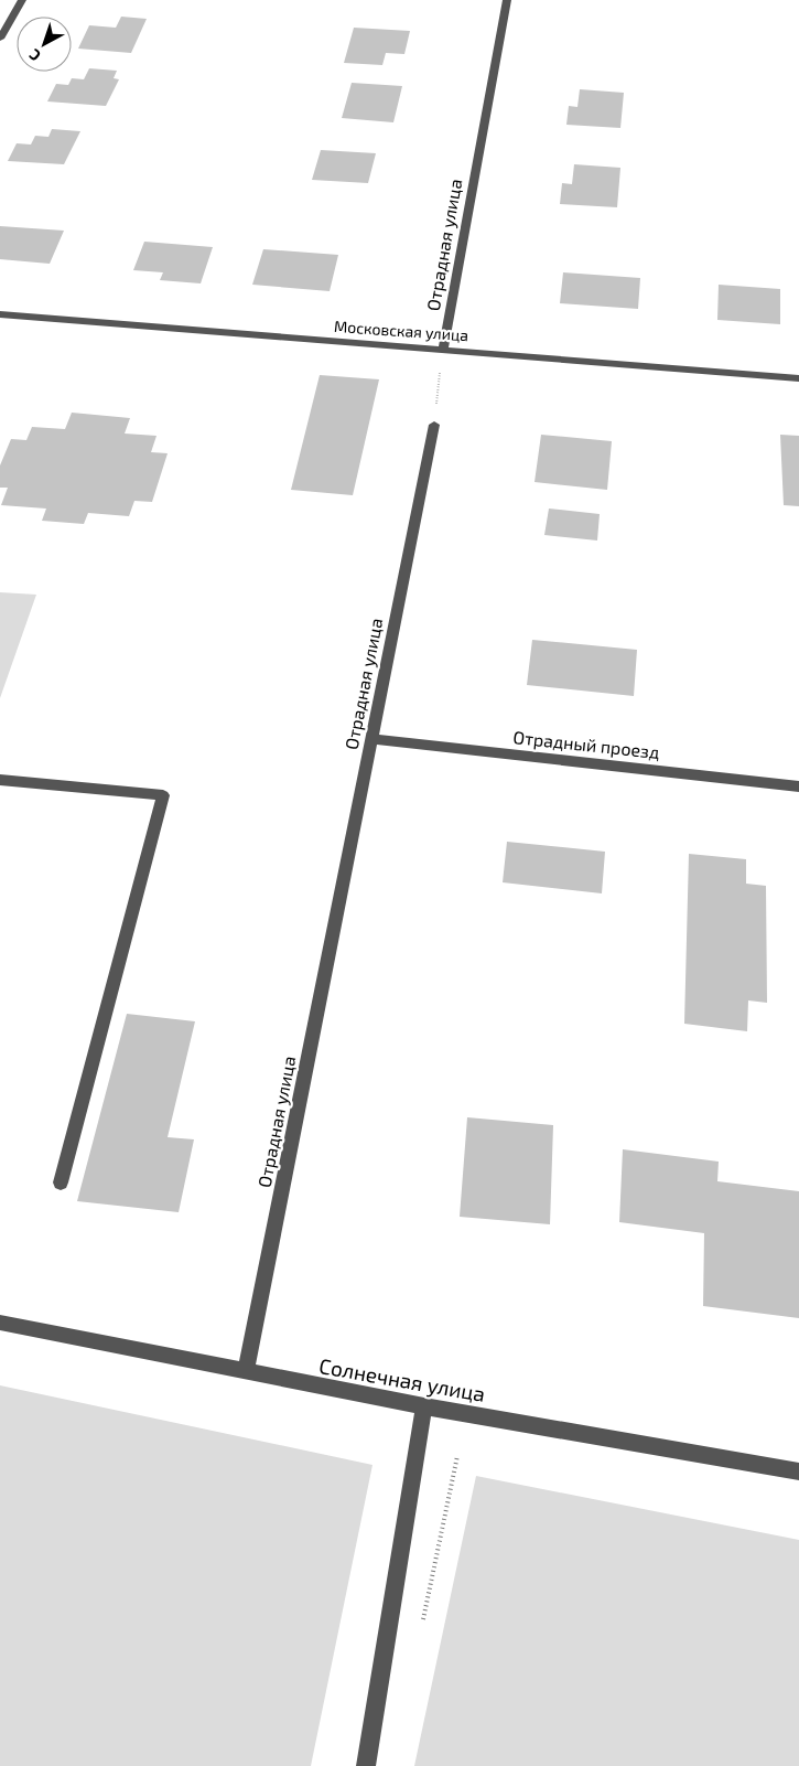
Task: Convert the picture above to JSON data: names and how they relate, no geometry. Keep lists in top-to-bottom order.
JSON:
{
  "streets": {
    "street": [
      "Отрадная улица",
      "Московская улица",
      "Отрадный проезд",
      "Солнечная улица"
    ]
  },
  "crossings": [
    ["Отрадная улица", "Московская улица"],
    ["Отрадная улица", "Отрадный проезд"],
    ["Отрадная улица", "Солнечная улица"]
  ],
  "north": "bottom left"
}
